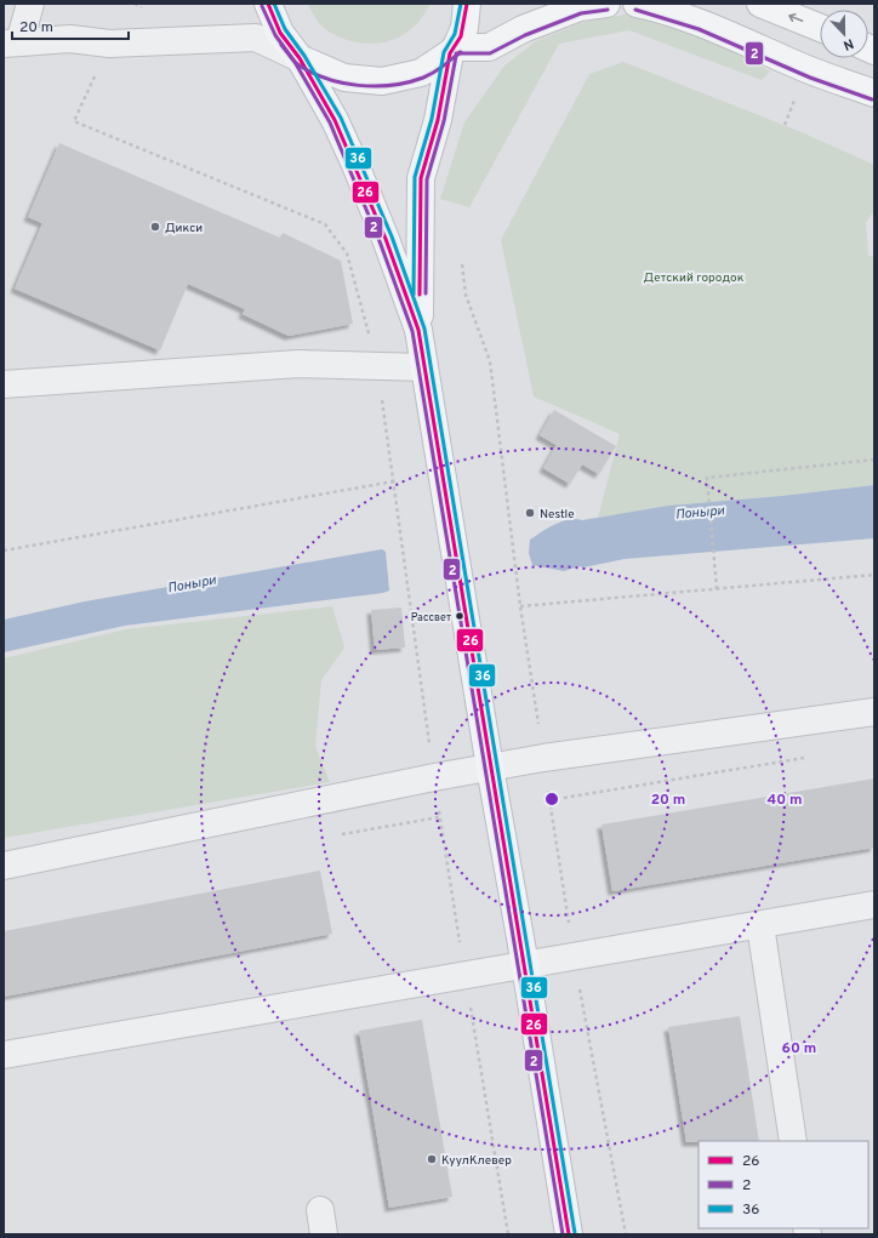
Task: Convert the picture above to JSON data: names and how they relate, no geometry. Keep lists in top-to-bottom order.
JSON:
{
  "water": ["Поныри"],
  "parks": ["Детский городок"],
  "places": [
    "Дикси",
    "Nestle",
    "Рассвет",
    "КуулКлевер"
  ],
  "lines": ["transit line 26", "transit line 36", "transit line 2"],
  "legend": ["26", "2", "36"],
  "scale_bar": "20 m",
  "north": "bottom",
  "rings": ["20 m", "40 m", "60 m"]
}
